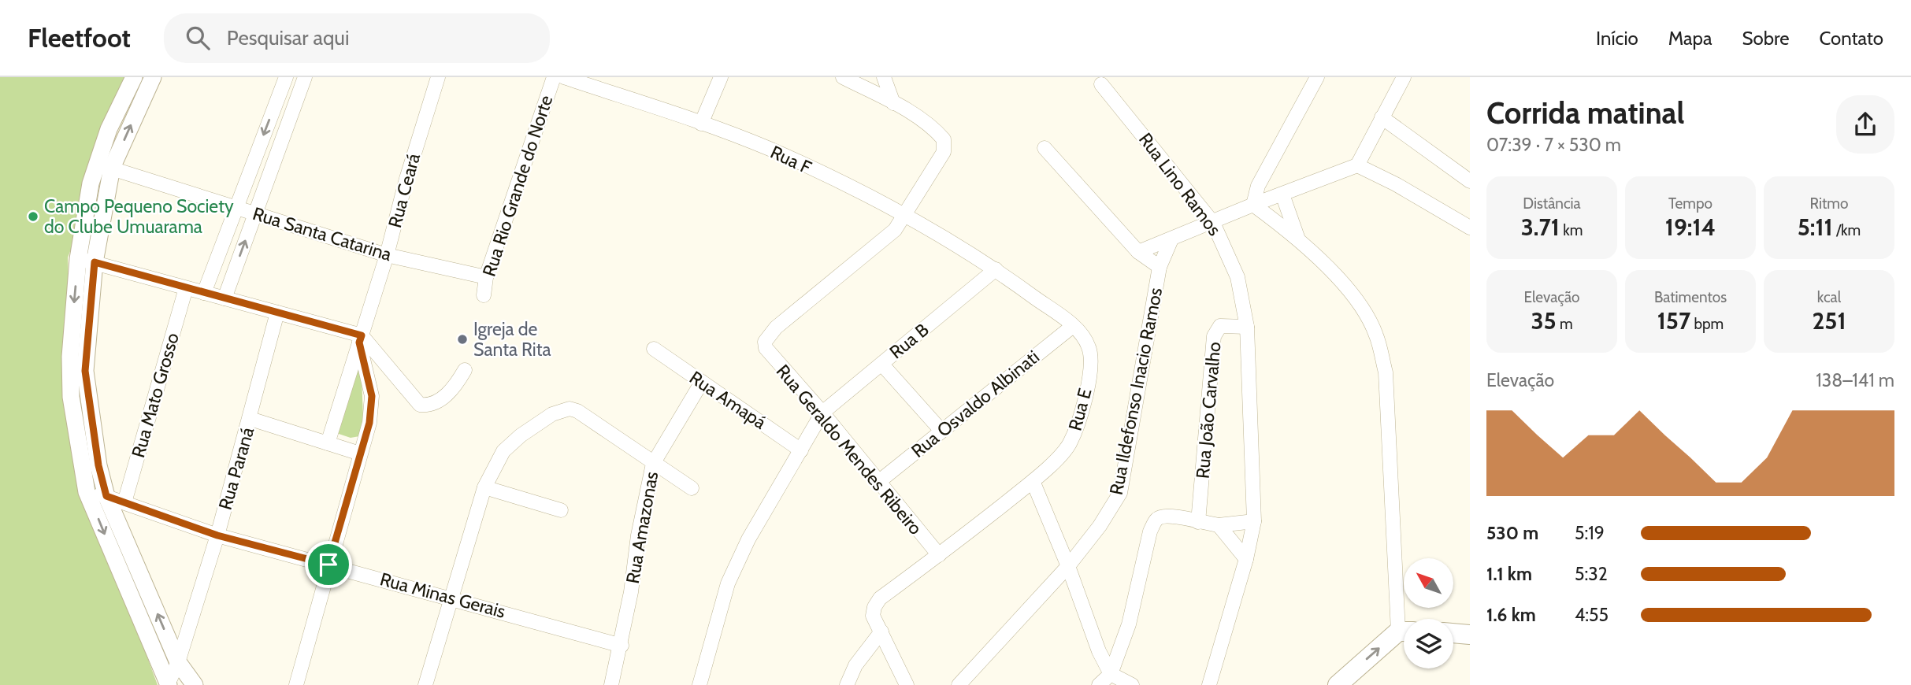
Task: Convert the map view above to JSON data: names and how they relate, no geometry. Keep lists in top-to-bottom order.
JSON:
{
  "streets": {
    "street": [
      "Rua F",
      "Rua Lino Ramos",
      "Rua Rio Grande do Norte",
      "Rua Ceará",
      "Rua Santa Catarina",
      "Rua B",
      "Rua Ildefonso Inacio Ramos",
      "Rua Mato Grosso",
      "Rua Amapá",
      "Rua Osvaldo Albinati",
      "Rua E",
      "Rua João Carvalho",
      "Rua Geraldo Mendes Ribeiro",
      "Rua Paraná",
      "Rua Amazonas",
      "Rua Minas Gerais"
    ]
  },
  "crossings": [
    ["Rua F", "Rua E"],
    ["Rua F", "Rua Geraldo Mendes Ribeiro"],
    ["Rua Lino Ramos", "Rua João Carvalho"],
    ["Rua Rio Grande do Norte", "Rua Santa Catarina"],
    ["Rua Ceará", "Rua Santa Catarina"],
    ["Rua B", "Rua E"],
    ["Rua B", "Rua Geraldo Mendes Ribeiro"],
    ["Rua Mato Grosso", "Rua Minas Gerais"],
    ["Rua Amapá", "Rua Amazonas"],
    ["Rua Osvaldo Albinati", "Rua E"],
    ["Rua Osvaldo Albinati", "Rua Geraldo Mendes Ribeiro"],
    ["Rua E", "Rua Geraldo Mendes Ribeiro"],
    ["Rua Paraná", "Rua Minas Gerais"],
    ["Rua Amazonas", "Rua Minas Gerais"]
  ],
  "places": ["Campo Pequeno Society do Clube Umuarama", "Igreja de Santa Rita"],
  "north": "top left",
  "page": {
    "header": "Fleetfoot",
    "search": "Pesquisar aqui",
    "nav": [
      "Início",
      "Mapa",
      "Sobre",
      "Contato"
    ],
    "heading": ["Corrida matinal", "07:39 · 7 × 530 m"],
    "stats": [
      ["Distância", "3.71 km"],
      ["Tempo", "19:14"],
      ["Ritmo", "5:11 /km"],
      ["Elevação", "35 m"],
      ["Batimentos", "157 bpm"],
      ["kcal", "251"]
    ],
    "chart": ["Elevação", "138–141 m"],
    "list": [
      {
        "name": "530 m",
        "note": "5:19"
      },
      {
        "name": "1.1 km",
        "note": "5:32"
      },
      {
        "name": "1.6 km",
        "note": "4:55"
      }
    ]
  }
}
